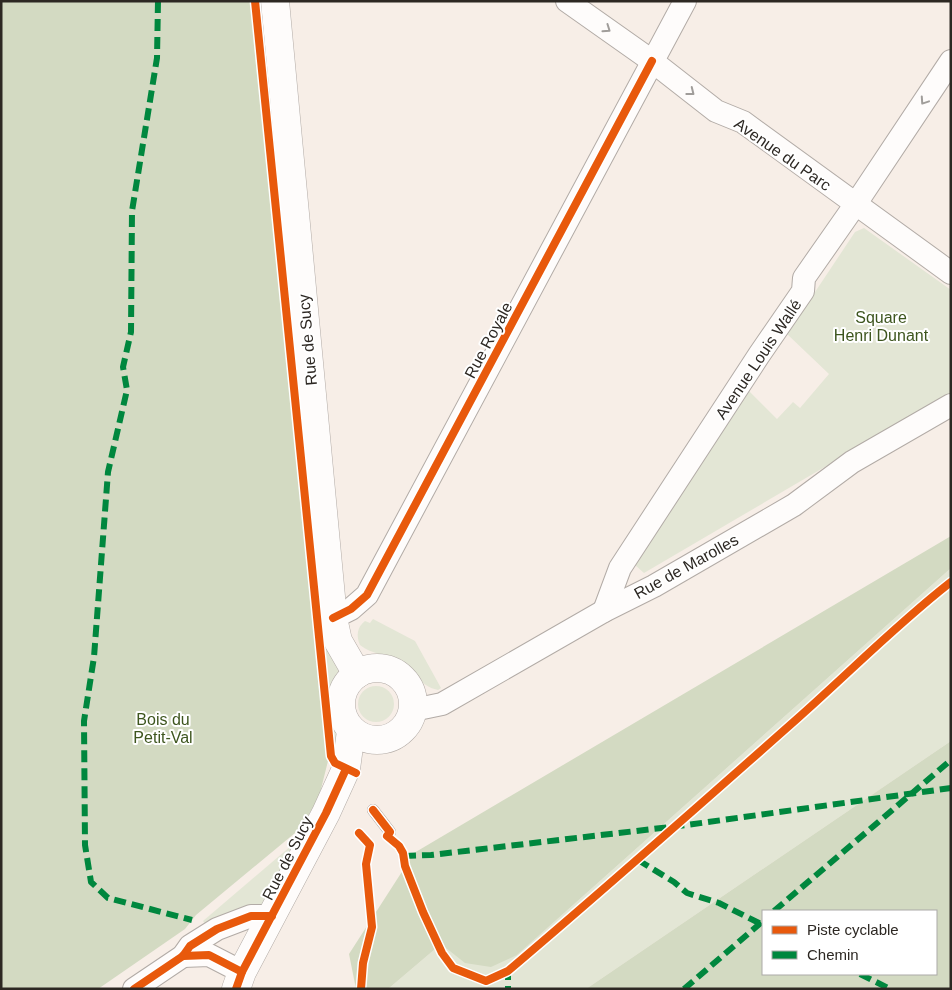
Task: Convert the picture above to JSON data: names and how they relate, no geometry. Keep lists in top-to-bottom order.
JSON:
{
  "streets": {
    "main road": ["Rue de Sucy"],
    "street": [
      "Avenue du Parc",
      "Rue Royale",
      "Avenue Louis Wallé",
      "Rue de Marolles"
    ]
  },
  "crossings": [
    ["Avenue du Parc", "Rue Royale"],
    ["Avenue du Parc", "Avenue Louis Wallé"],
    ["Rue de Sucy", "Rue Royale"],
    ["Rue de Sucy", "Rue de Marolles"],
    ["Avenue Louis Wallé", "Rue de Marolles"]
  ],
  "one_way": ["Avenue du Parc"],
  "parks": ["Square Henri Dunant", "Bois du Petit-Val"],
  "legend": ["Piste cyclable", "Chemin"]
}
